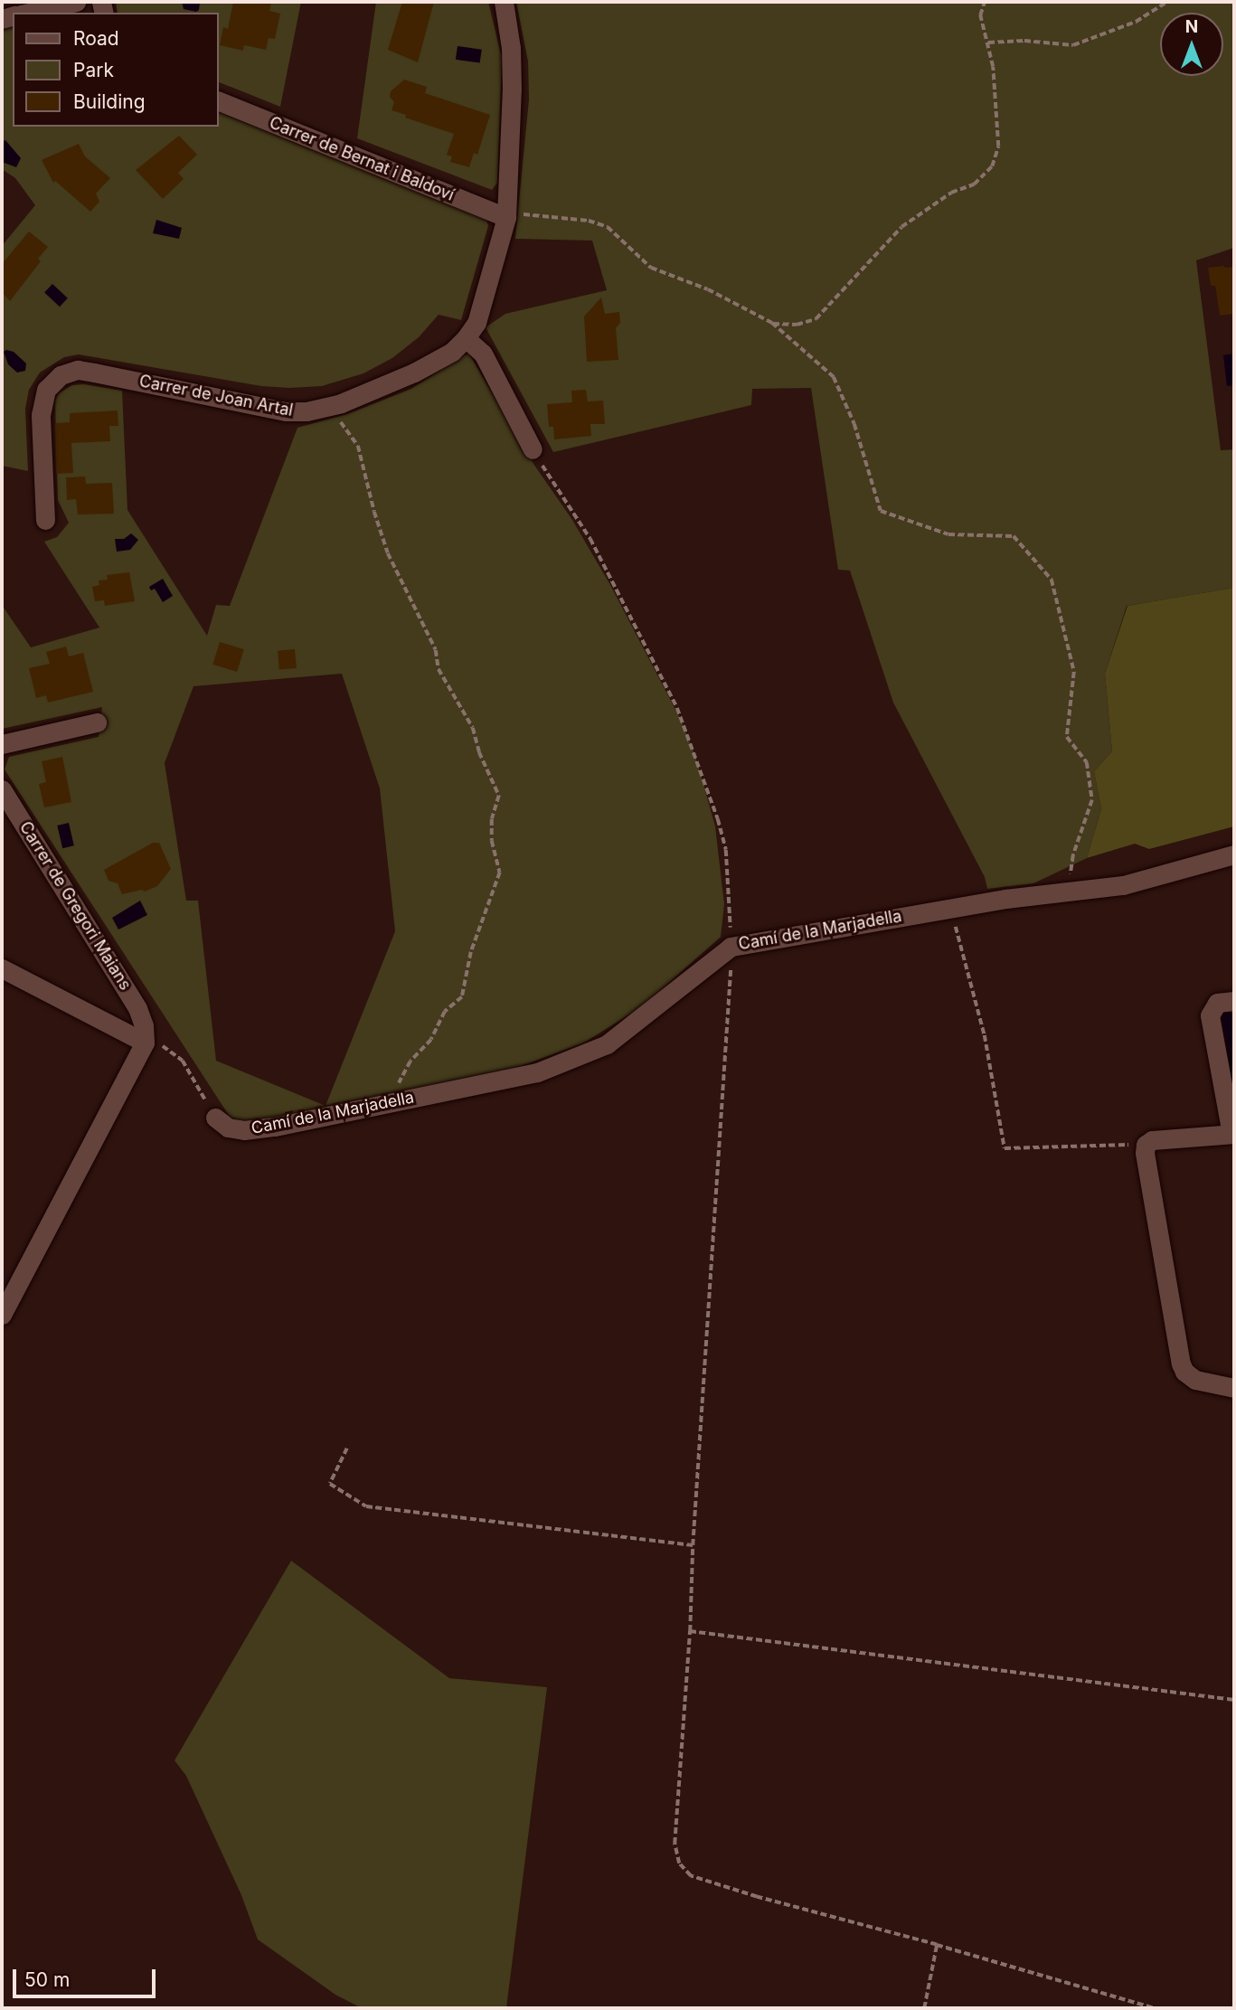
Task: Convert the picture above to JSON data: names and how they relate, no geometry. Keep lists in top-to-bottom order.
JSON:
{
  "streets": {
    "street": [
      "Carrer de Bernat i Baldoví",
      "Carrer de Joan Artal",
      "Carrer de Gregori Maians",
      "Camí de la Marjadella"
    ]
  },
  "crossings": [
    ["Carrer de Bernat i Baldoví", "Carrer de Joan Artal"]
  ],
  "legend": ["Road", "Park", "Building"],
  "scale_bar": "50 m",
  "north": "top"
}
